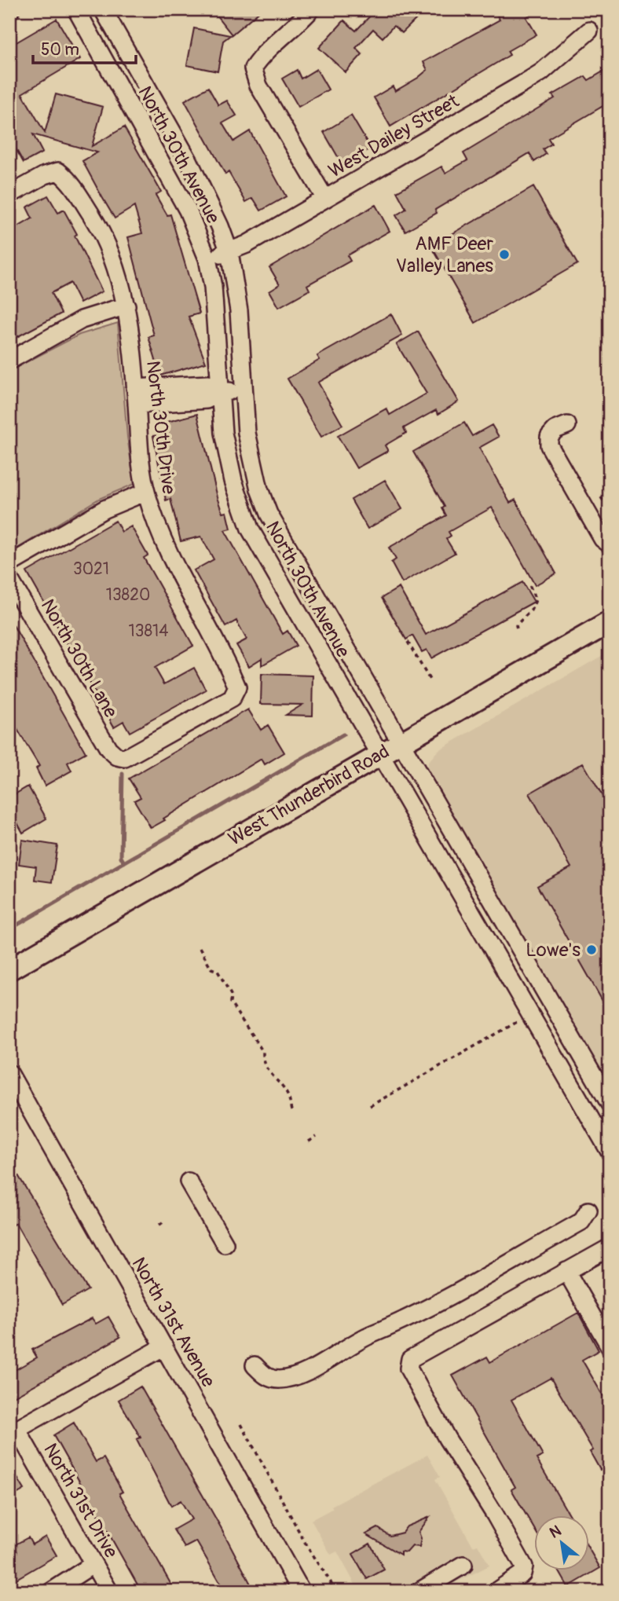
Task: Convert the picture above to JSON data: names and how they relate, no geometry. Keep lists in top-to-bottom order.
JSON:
{
  "streets": {
    "main road": ["West Thunderbird Road"],
    "street": [
      "West Dailey Street",
      "North 30th Avenue",
      "North 30th Drive",
      "North 30th Lane",
      "North 31st Avenue",
      "North 31st Drive"
    ]
  },
  "crossings": [
    ["West Dailey Street", "North 30th Avenue"],
    ["North 30th Avenue", "West Thunderbird Road"],
    ["North 30th Drive", "North 30th Lane"]
  ],
  "places": ["AMF Deer Valley Lanes", "Lowe's"],
  "house_numbers": ["3021", "13820", "13814"],
  "scale_bar": "50 m",
  "north": "top left"
}
